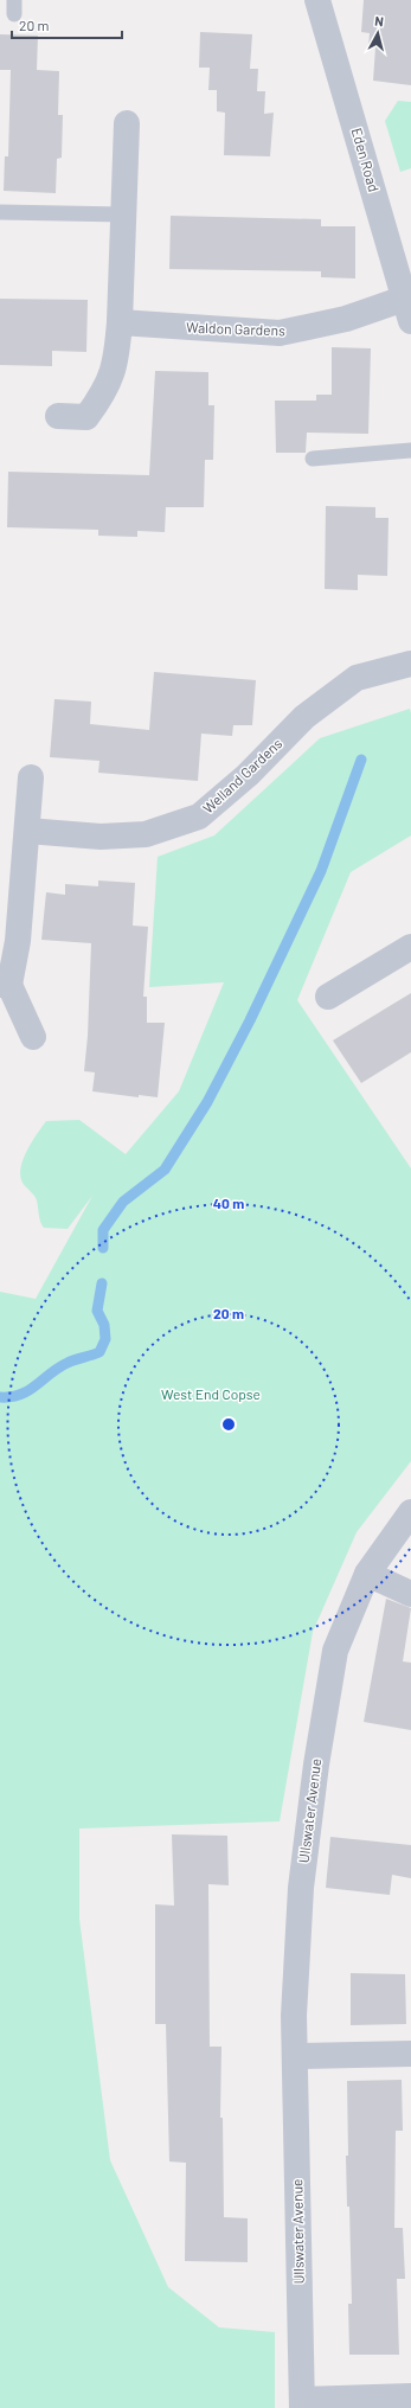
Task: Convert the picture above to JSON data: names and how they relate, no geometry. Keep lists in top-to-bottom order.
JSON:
{
  "streets": {
    "street": [
      "Eden Road",
      "Waldon Gardens",
      "Welland Gardens",
      "Ullswater Avenue"
    ]
  },
  "crossings": [
    ["Eden Road", "Waldon Gardens"]
  ],
  "parks": ["West End Copse"],
  "scale_bar": "20 m",
  "north": "top",
  "rings": ["40 m", "20 m"]
}
